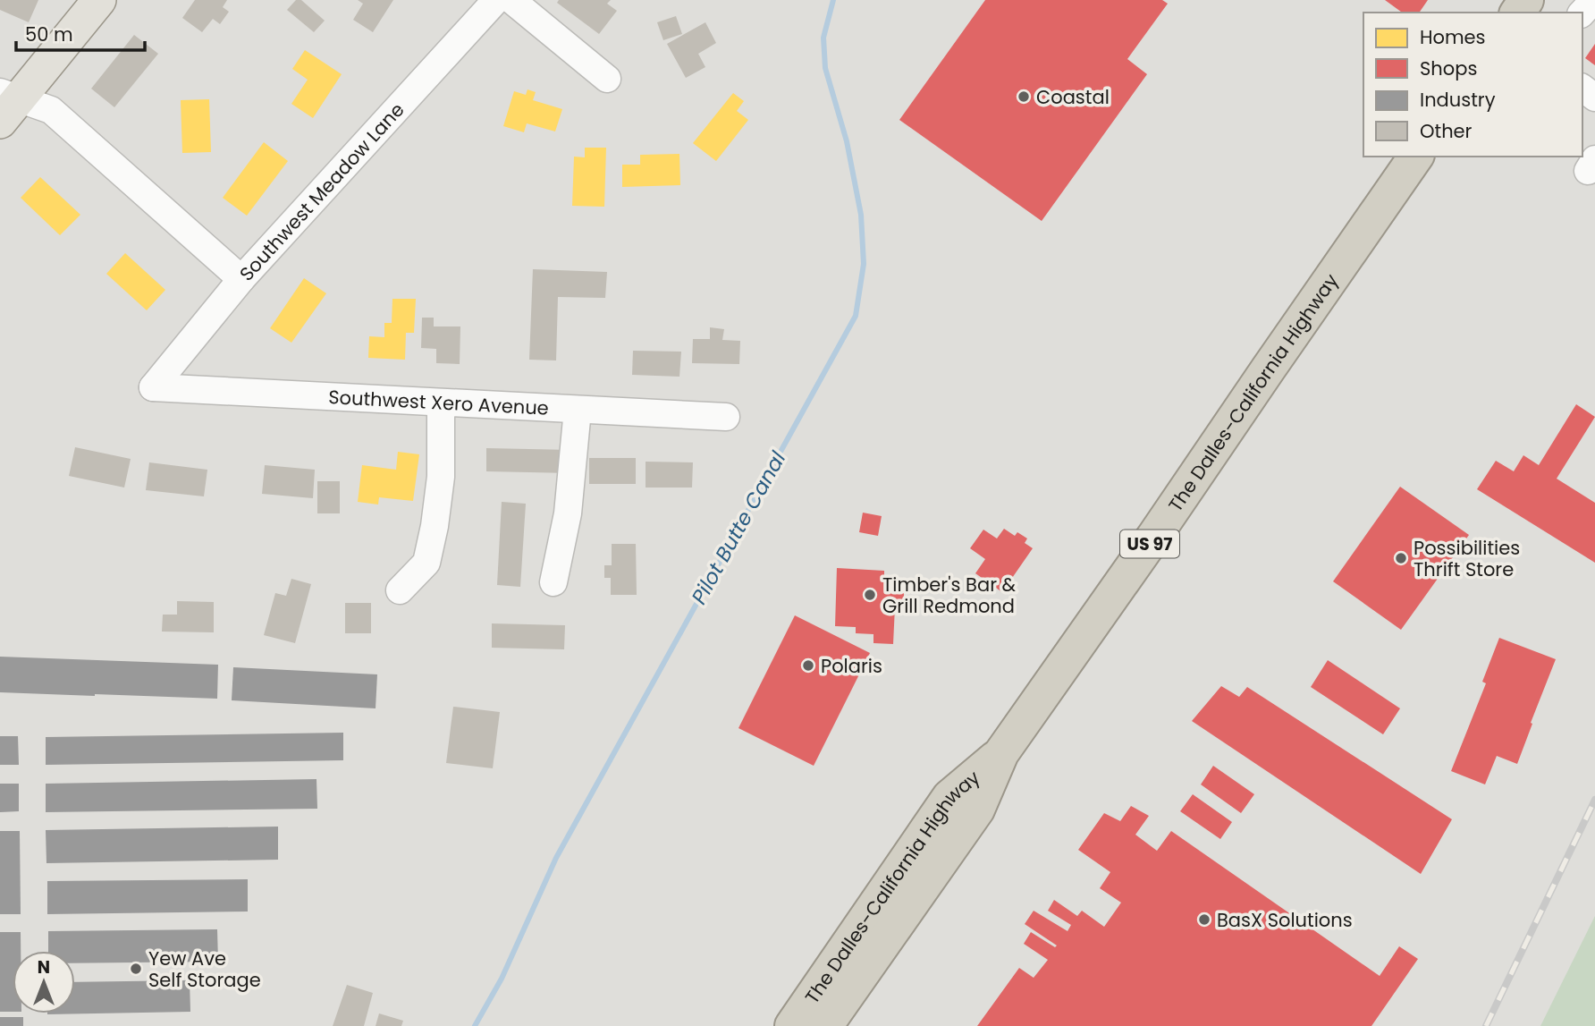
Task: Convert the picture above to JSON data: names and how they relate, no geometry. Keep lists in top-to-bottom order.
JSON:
{
  "streets": {
    "highway": ["The Dalles-California Highway", "US 97"],
    "street": ["Southwest Meadow Lane", "Southwest Xero Avenue"]
  },
  "crossings": [
    ["Southwest Meadow Lane", "Southwest Xero Avenue"]
  ],
  "water": ["Pilot Butte Canal"],
  "places": [
    "Coastal",
    "Possibilities Thrift Store",
    "Timber's Bar & Grill Redmond",
    "Polaris",
    "BasX Solutions",
    "Yew Ave Self Storage"
  ],
  "legend": [
    "Homes",
    "Shops",
    "Industry",
    "Other"
  ],
  "scale_bar": "50 m",
  "north": "top"
}
